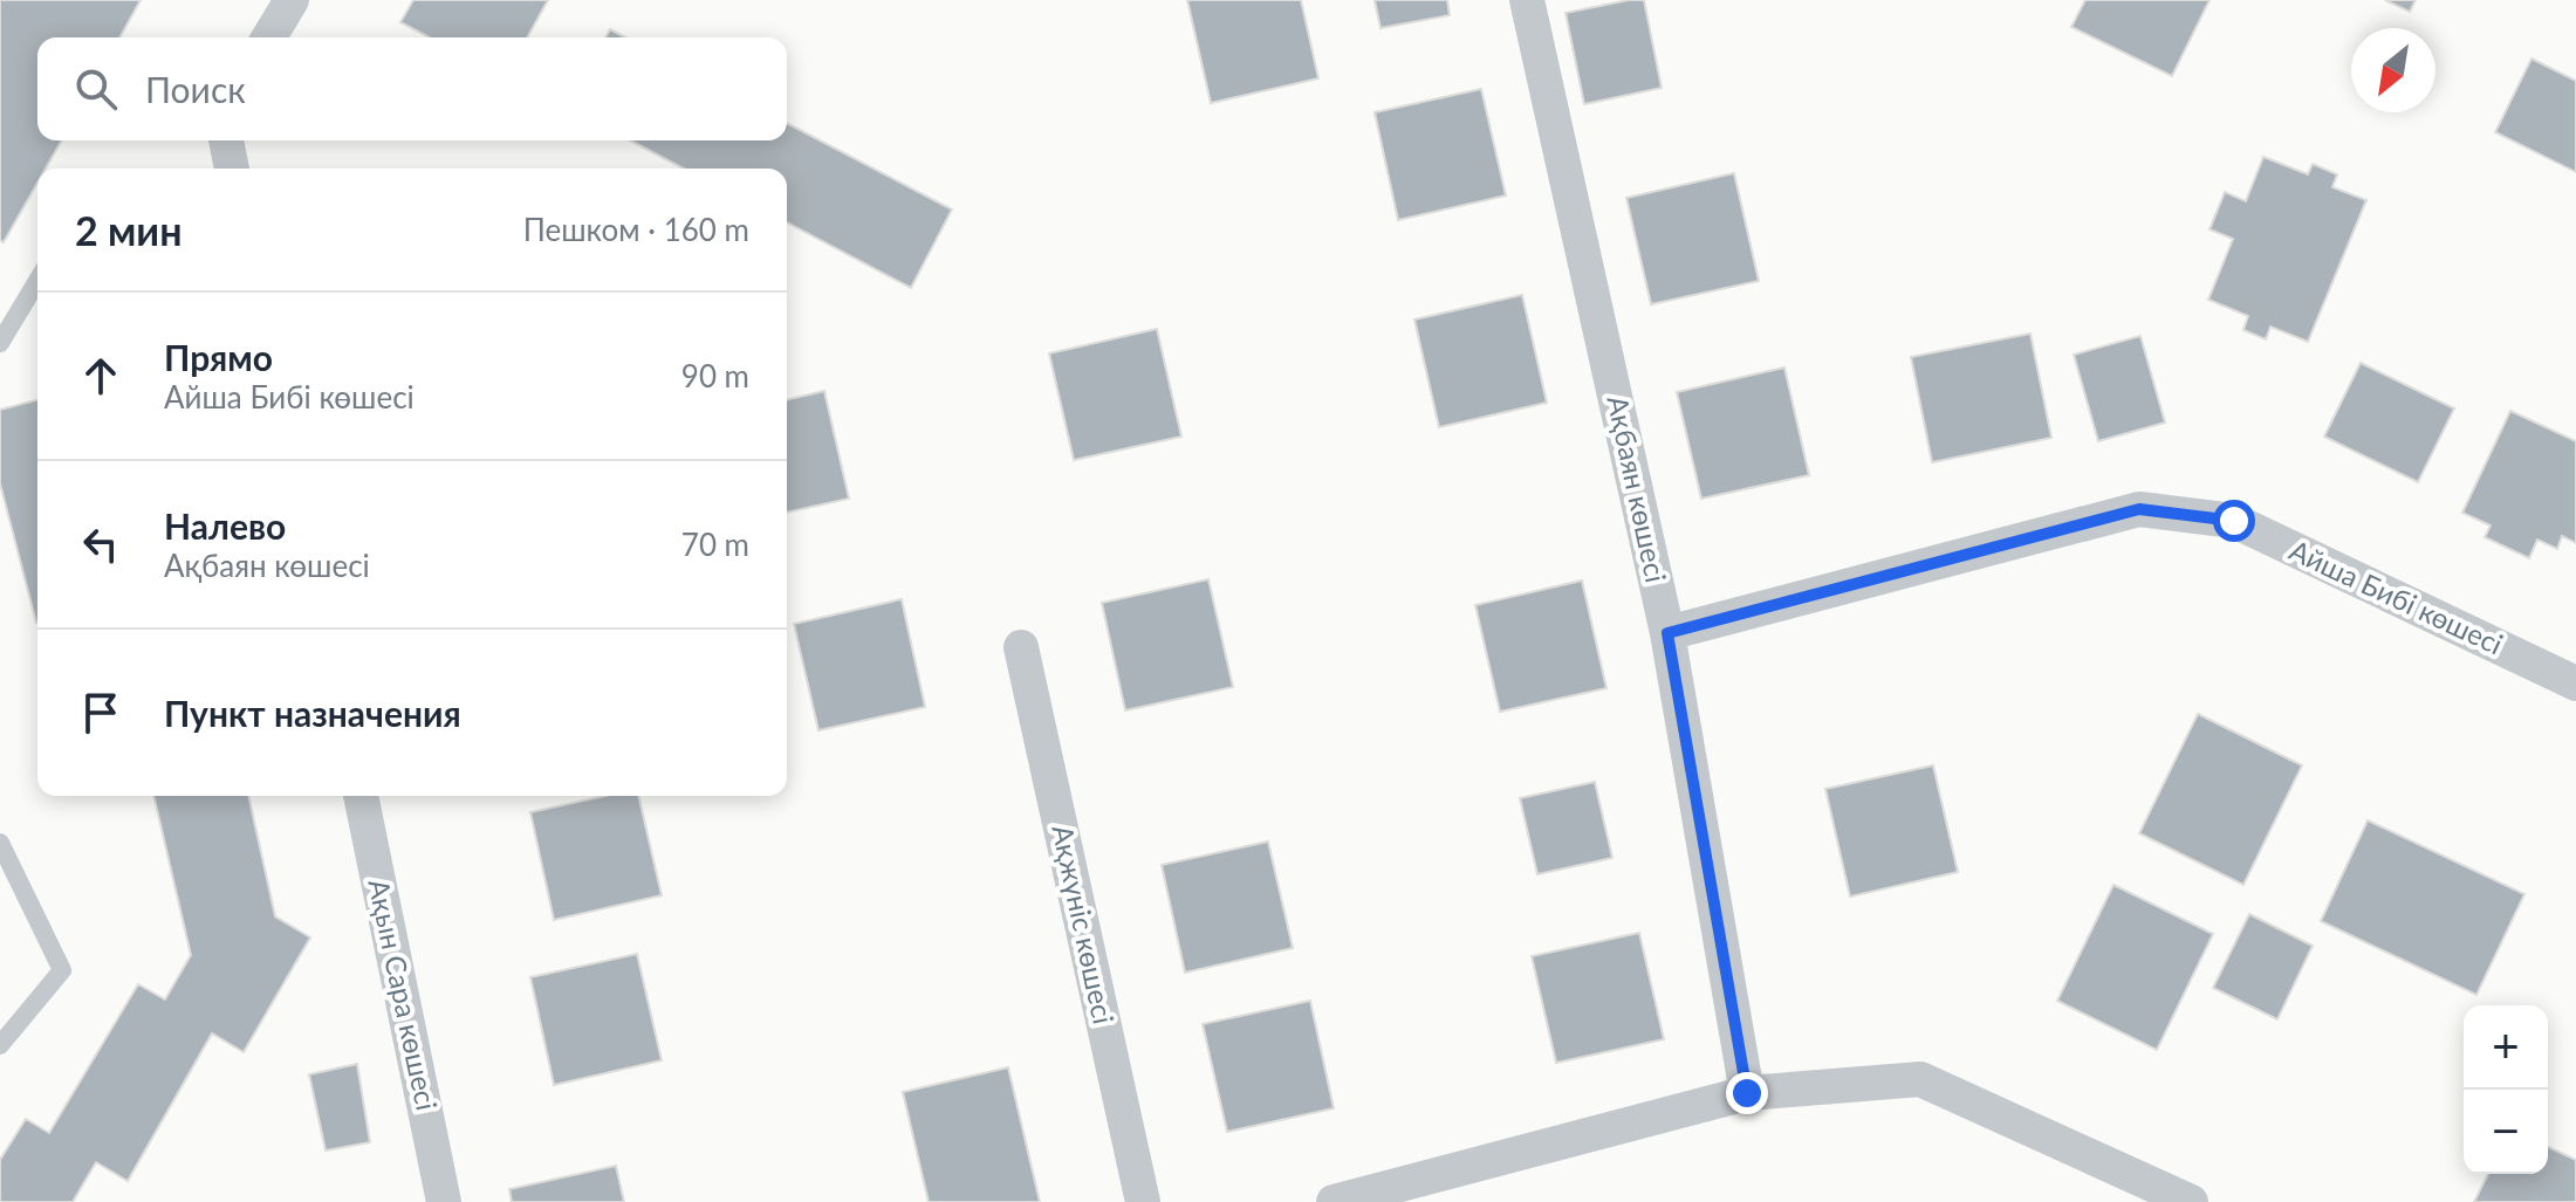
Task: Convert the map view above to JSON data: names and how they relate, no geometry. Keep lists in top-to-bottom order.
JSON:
{
  "streets": {
    "street": [
      "Ақбаян көшесі",
      "Айша Бибі көшесі",
      "Ақжүніс көшесі",
      "Ақын Сара көшесі"
    ]
  },
  "crossings": [
    ["Ақбаян көшесі", "Айша Бибі көшесі"]
  ],
  "north": "bottom left",
  "page": {
    "search": "Поиск",
    "heading": ["2 мин", "Пешком · 160 m"],
    "list": [
      ["Прямо", "Айша Бибі көшесі", "90 m"],
      ["Налево", "Ақбаян көшесі", "70 m"],
      "Пункт назначения"
    ],
    "map_buttons": ["+", "−"]
  }
}
